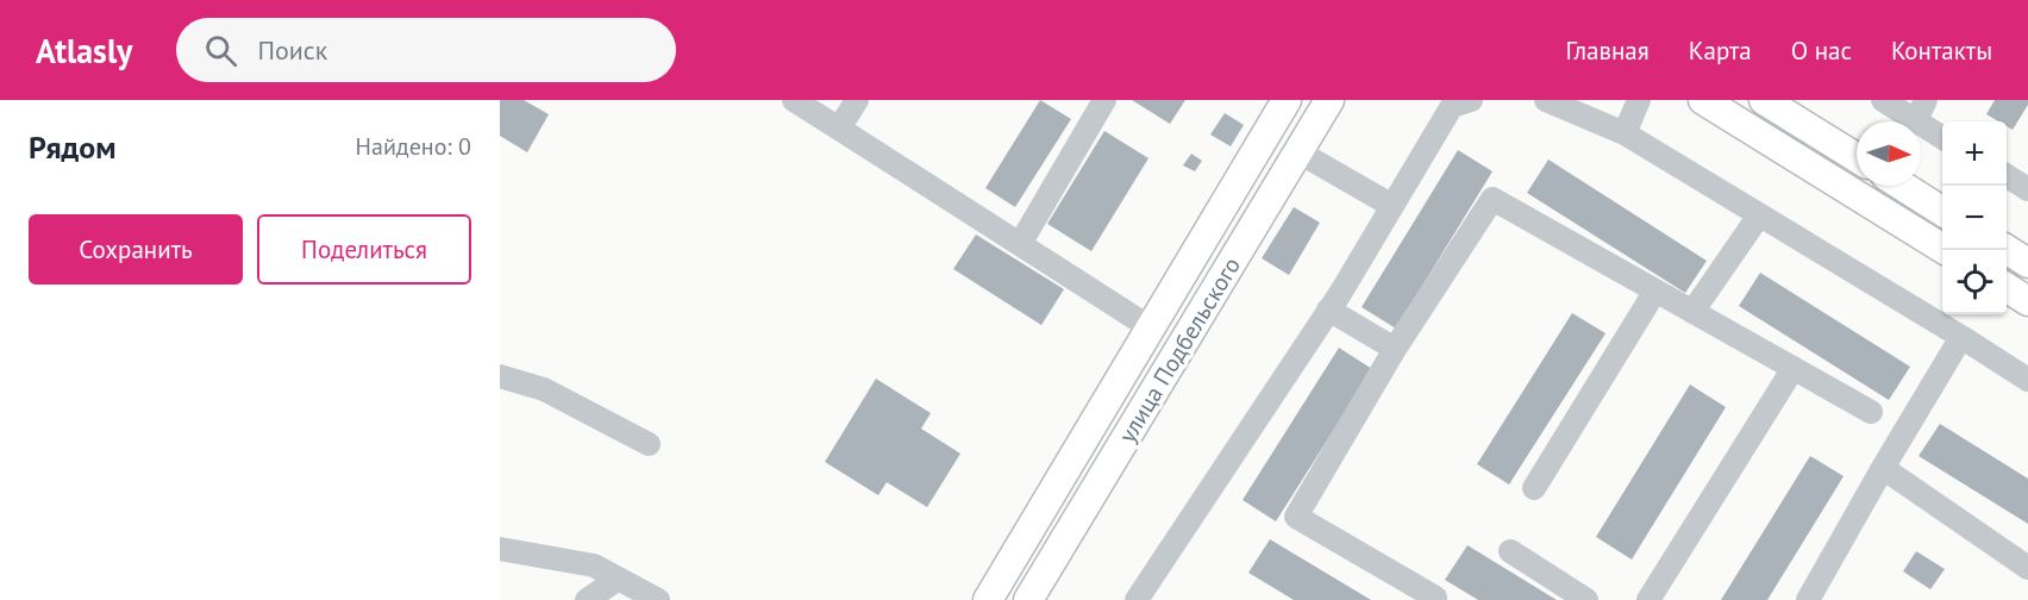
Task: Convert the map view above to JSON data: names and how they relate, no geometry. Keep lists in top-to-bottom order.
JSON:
{
  "streets": {
    "main road": ["улица Подбельского"]
  },
  "north": "right",
  "page": {
    "header": "Atlasly",
    "search": "Поиск",
    "nav": [
      "Главная",
      "Карта",
      "О нас",
      "Контакты"
    ],
    "heading": ["Рядом", "Найдено: 0"],
    "map_buttons": ["+", "−"],
    "buttons": ["Сохранить", "Поделиться"]
  }
}
